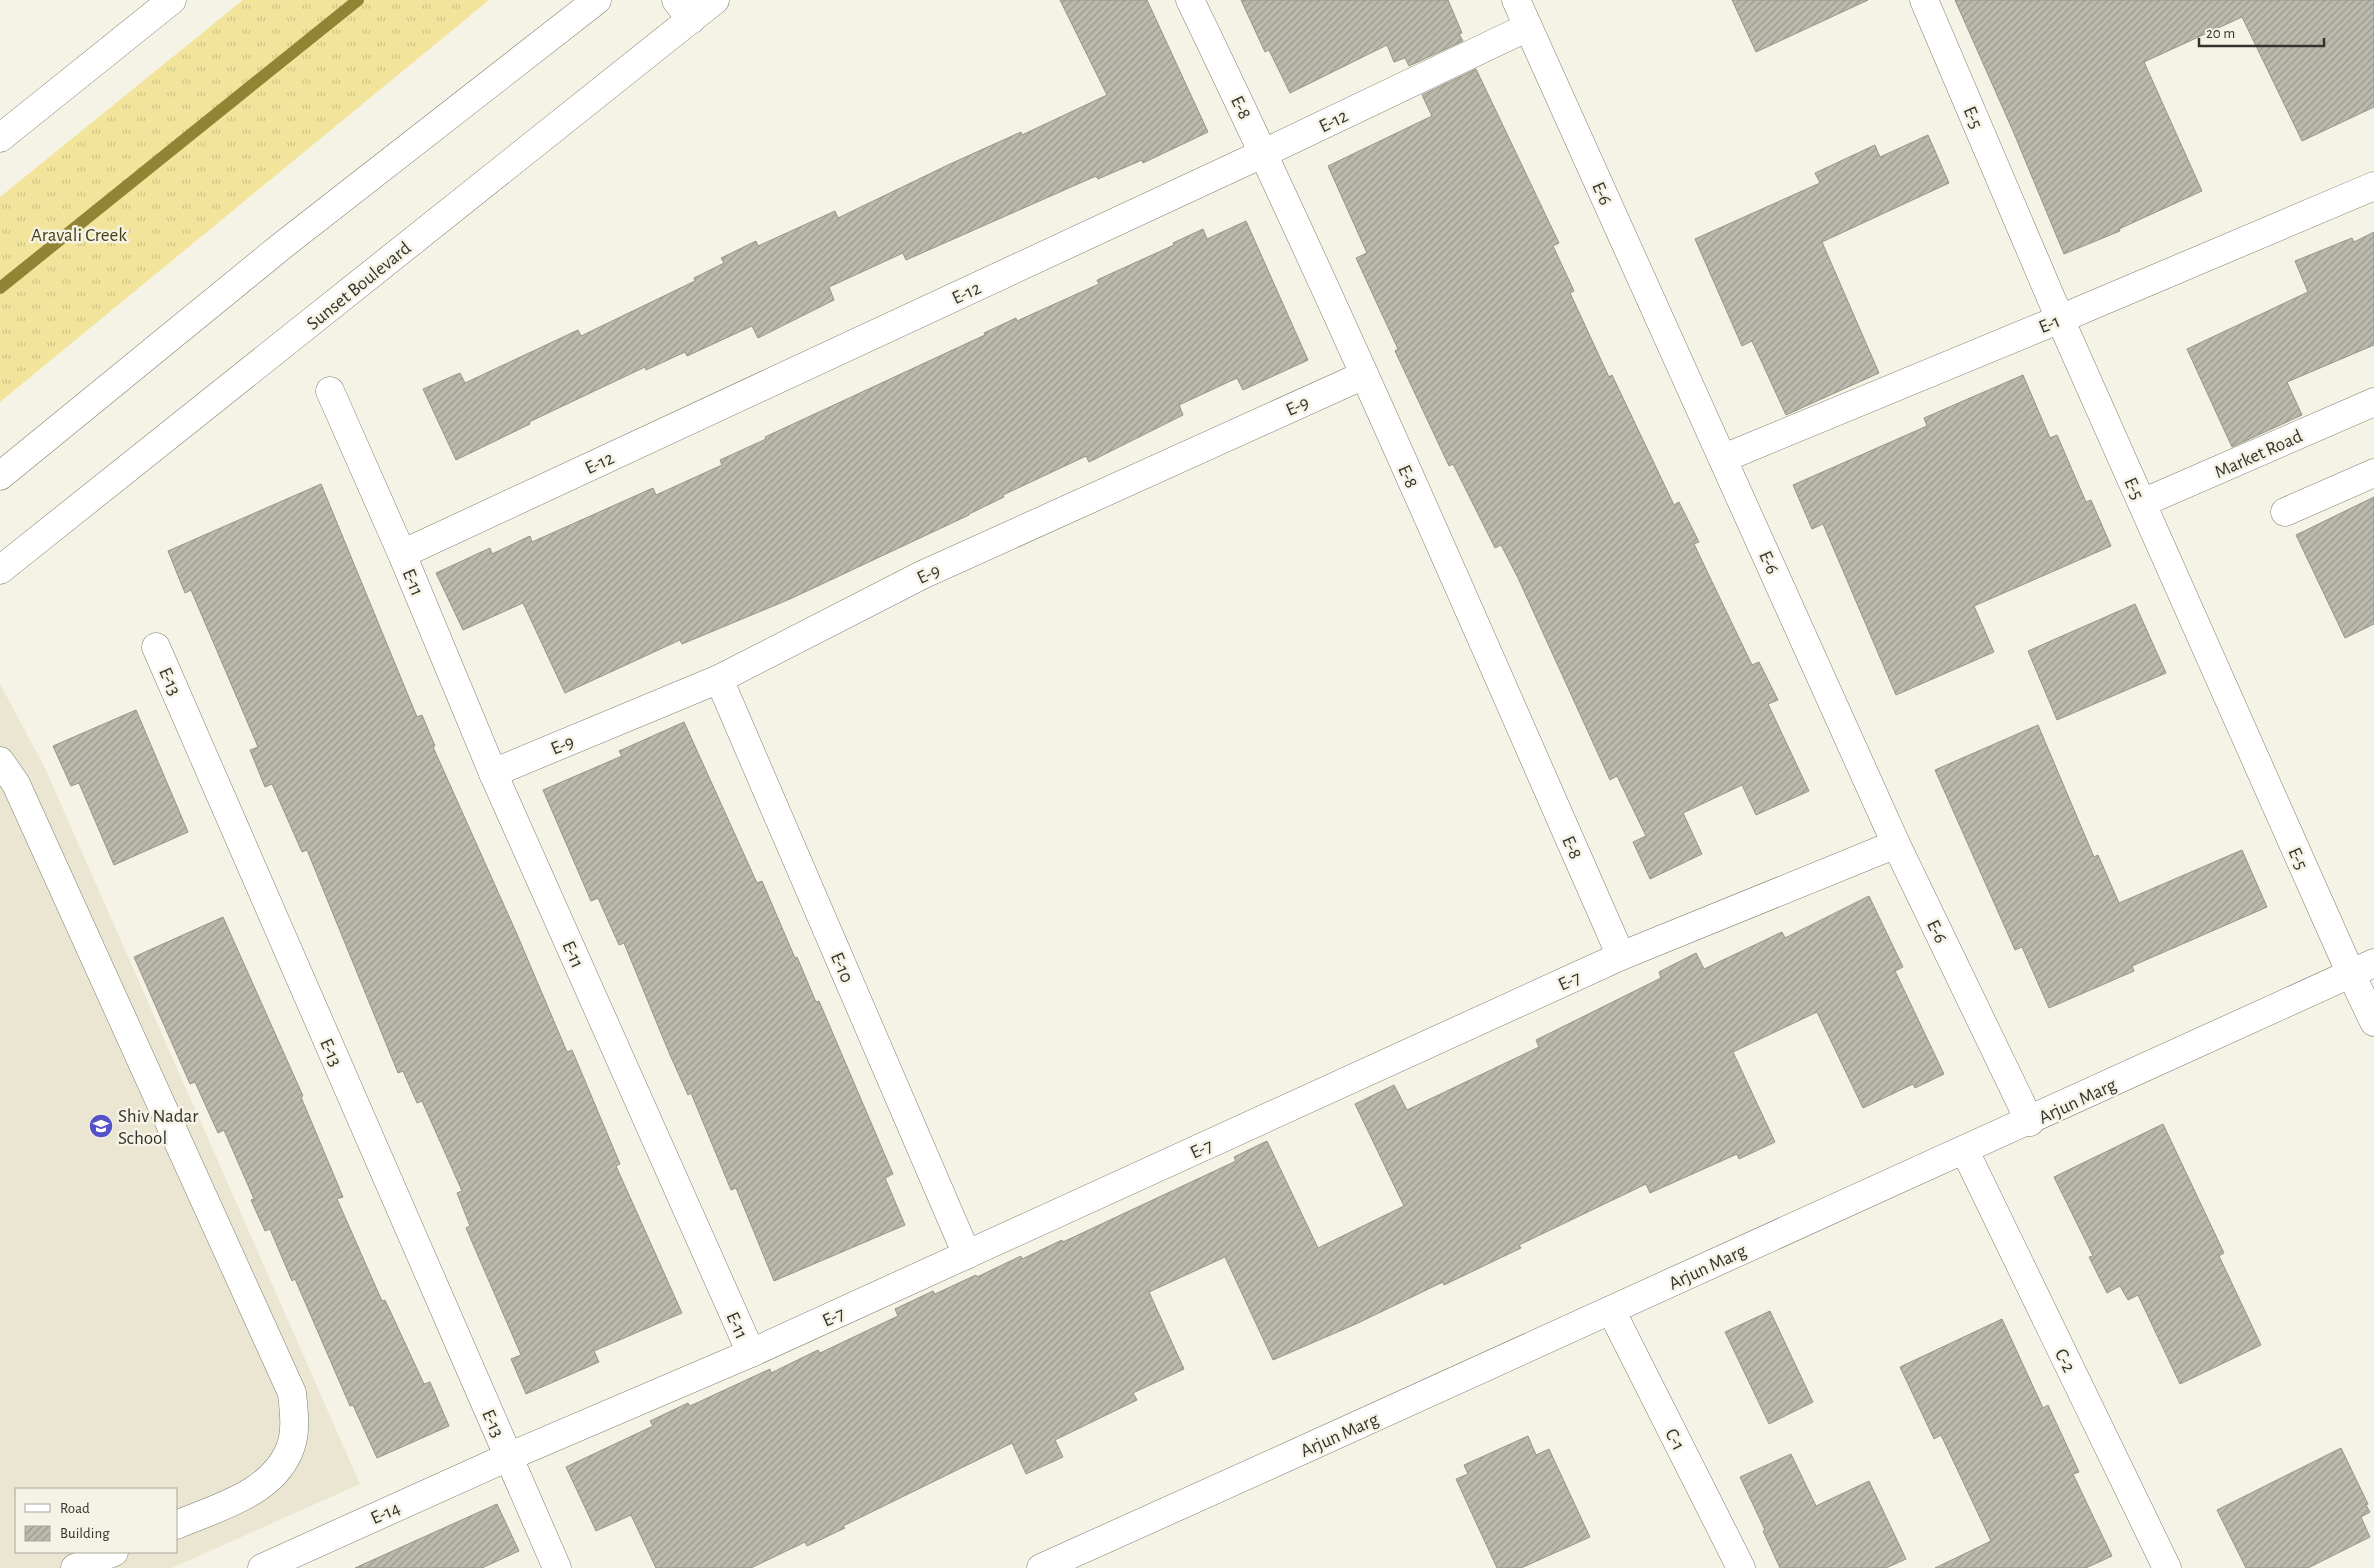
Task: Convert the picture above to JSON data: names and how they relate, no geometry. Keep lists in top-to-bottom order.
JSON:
{
  "streets": {
    "street": [
      "E-8",
      "E-5",
      "E-12",
      "E-6",
      "Sunset Boulevard",
      "E-1",
      "E-9",
      "Market Road",
      "E-11",
      "E-13",
      "E-10",
      "E-7",
      "Arjun Marg",
      "C-2",
      "C-1",
      "E-14"
    ]
  },
  "crossings": [
    ["E-8", "E-12"],
    ["E-8", "E-9"],
    ["E-8", "E-7"],
    ["E-5", "E-1"],
    ["E-5", "Market Road"],
    ["E-5", "Arjun Marg"],
    ["E-12", "E-6"],
    ["E-12", "E-11"],
    ["E-6", "E-1"],
    ["E-6", "E-7"],
    ["E-6", "Arjun Marg"],
    ["E-9", "E-11"],
    ["E-9", "E-10"],
    ["E-11", "E-7"],
    ["E-13", "E-7"],
    ["E-13", "E-14"],
    ["E-10", "E-7"],
    ["E-7", "E-14"],
    ["Arjun Marg", "C-2"],
    ["Arjun Marg", "C-1"]
  ],
  "parks": ["Aravali Creek"],
  "places": {
    "school or university": ["Shiv Nadar School"]
  },
  "legend": ["Road", "Building"],
  "scale_bar": "20 m"
}
